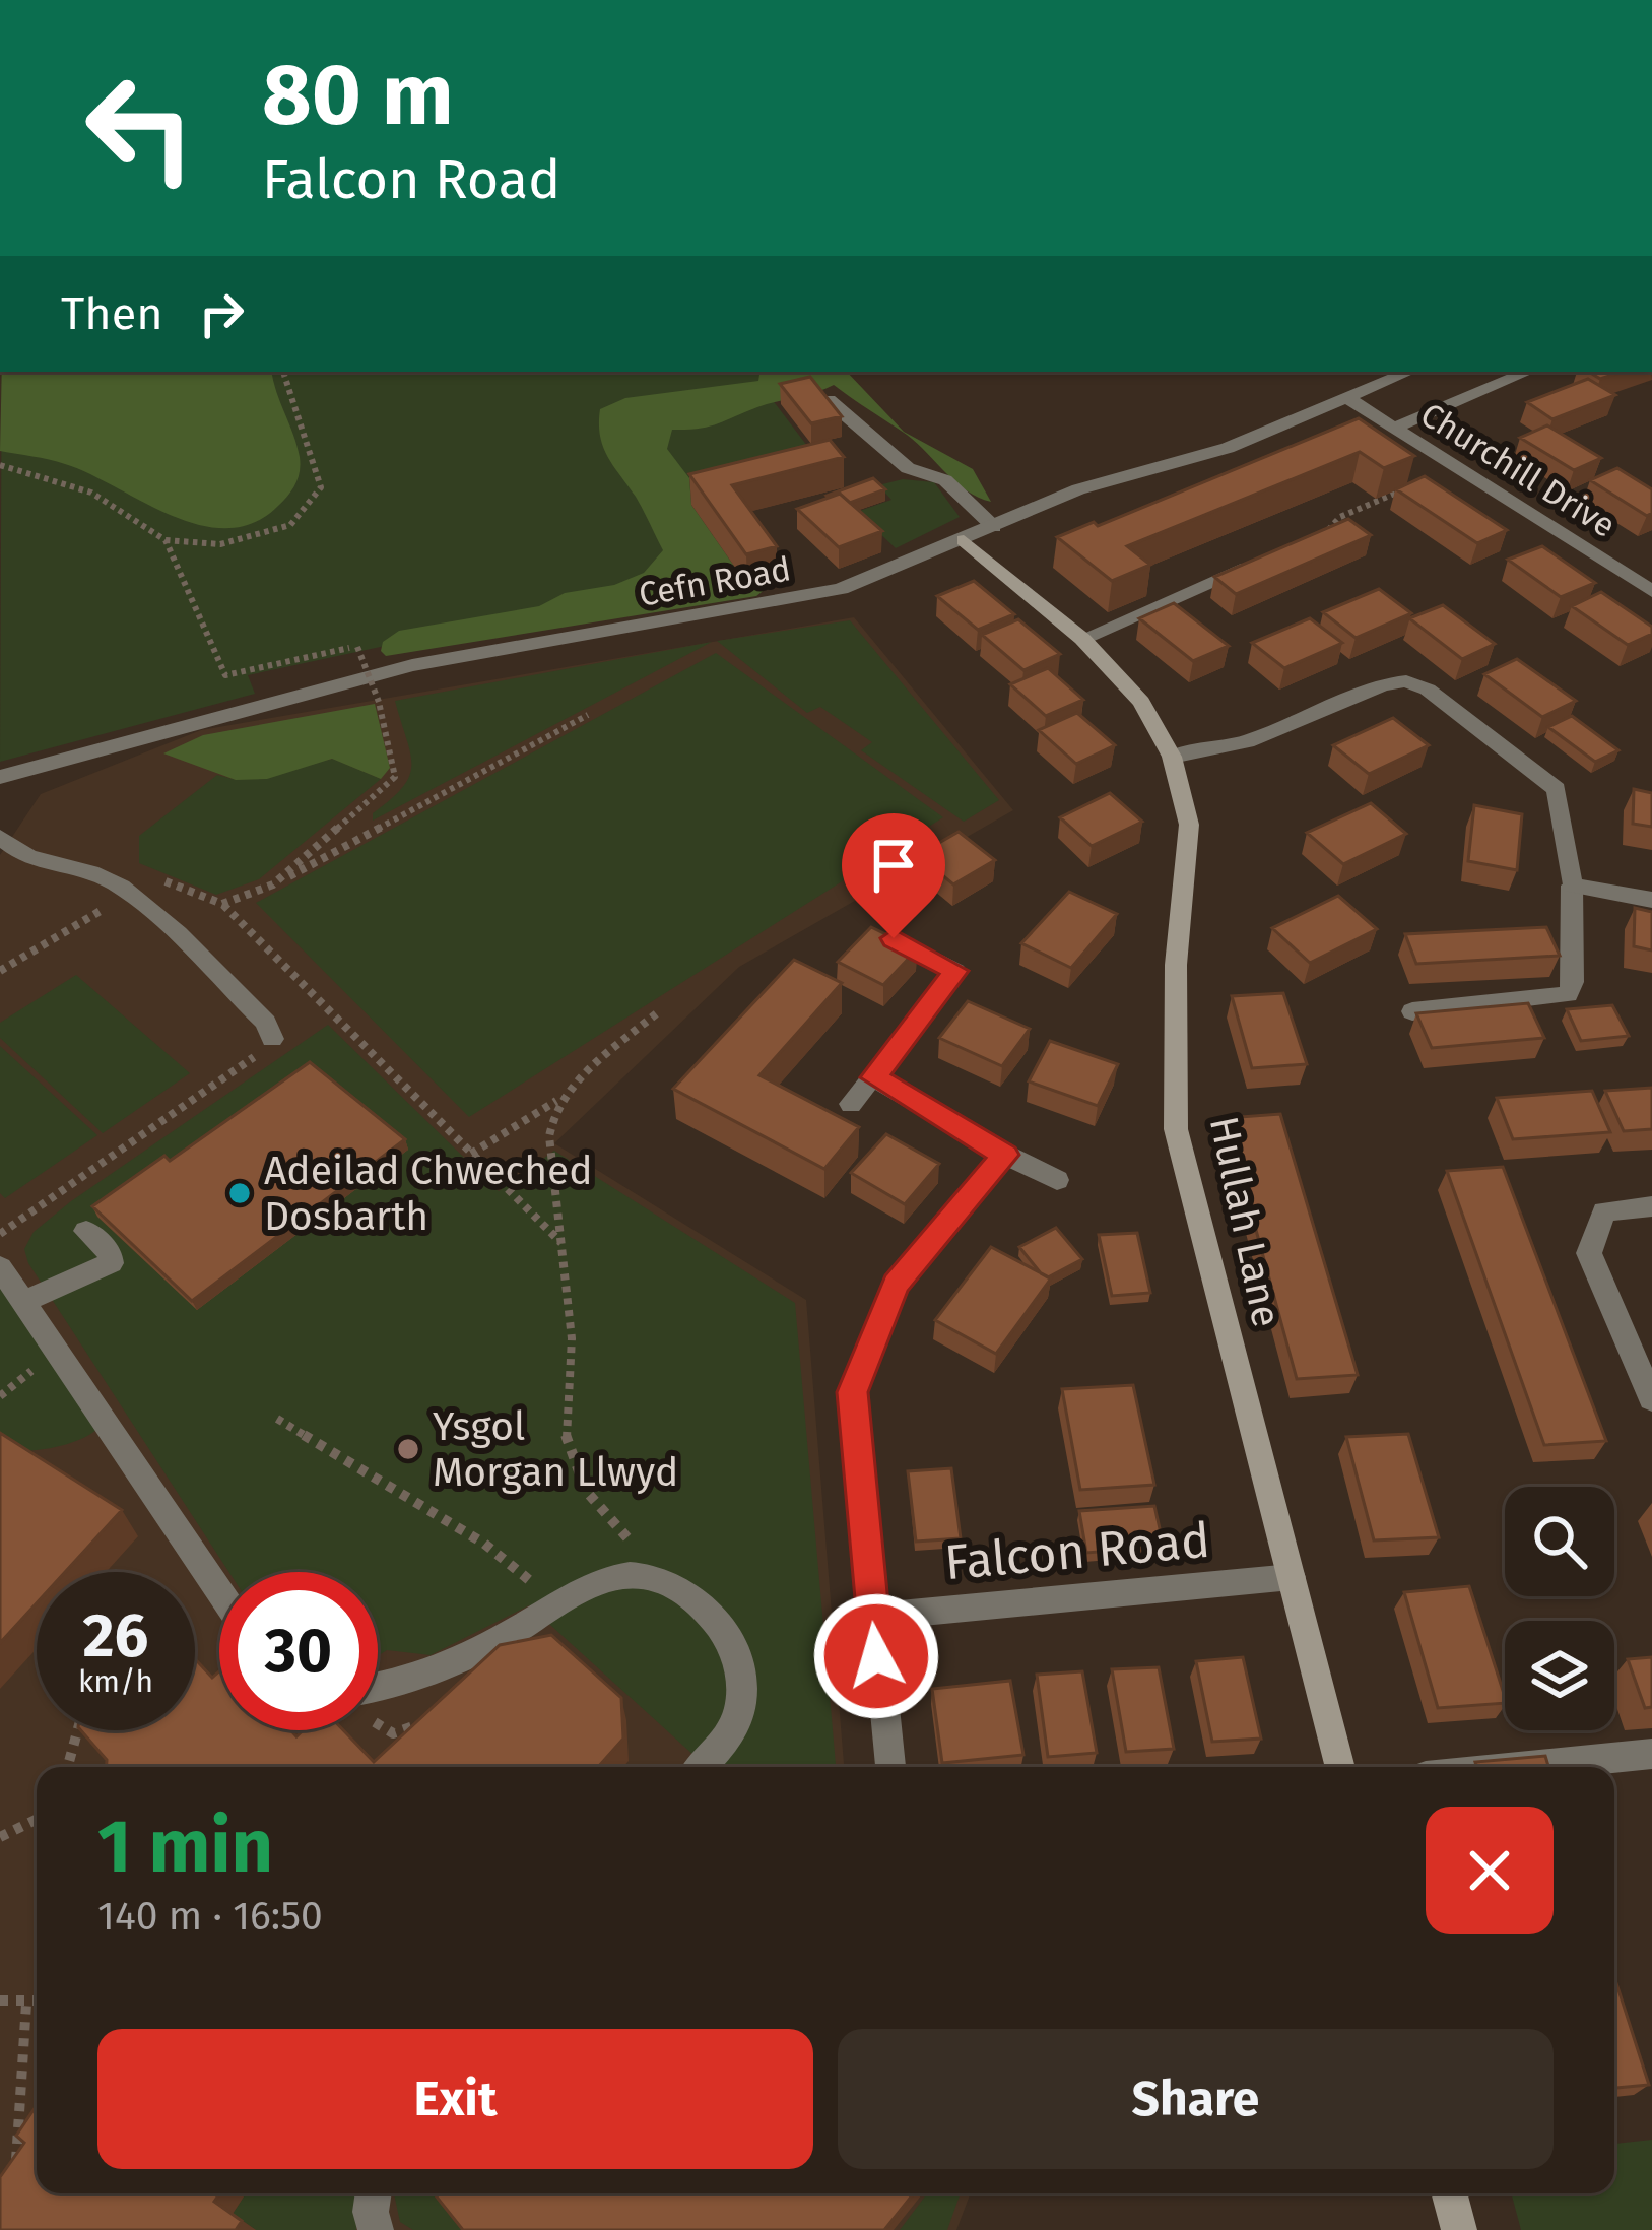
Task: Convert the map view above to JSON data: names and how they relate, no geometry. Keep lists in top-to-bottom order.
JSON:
{
  "streets": {
    "street": [
      "Churchill Drive",
      "Cefn Road",
      "Hullah Lane",
      "Falcon Road"
    ]
  },
  "crossings": [
    ["Churchill Drive", "Cefn Road"],
    ["Cefn Road", "Hullah Lane"],
    ["Hullah Lane", "Falcon Road"]
  ],
  "places": ["Adeilad Chweched Dosbarth", "Ysgol Morgan Llwyd"],
  "page": {
    "turn": ["80 m", "Falcon Road"],
    "then": "Then",
    "speed": "26 km/h",
    "limit": "30",
    "heading": ["1 min", "140 m · 16:50"],
    "buttons": ["Exit", "Share"]
  }
}
